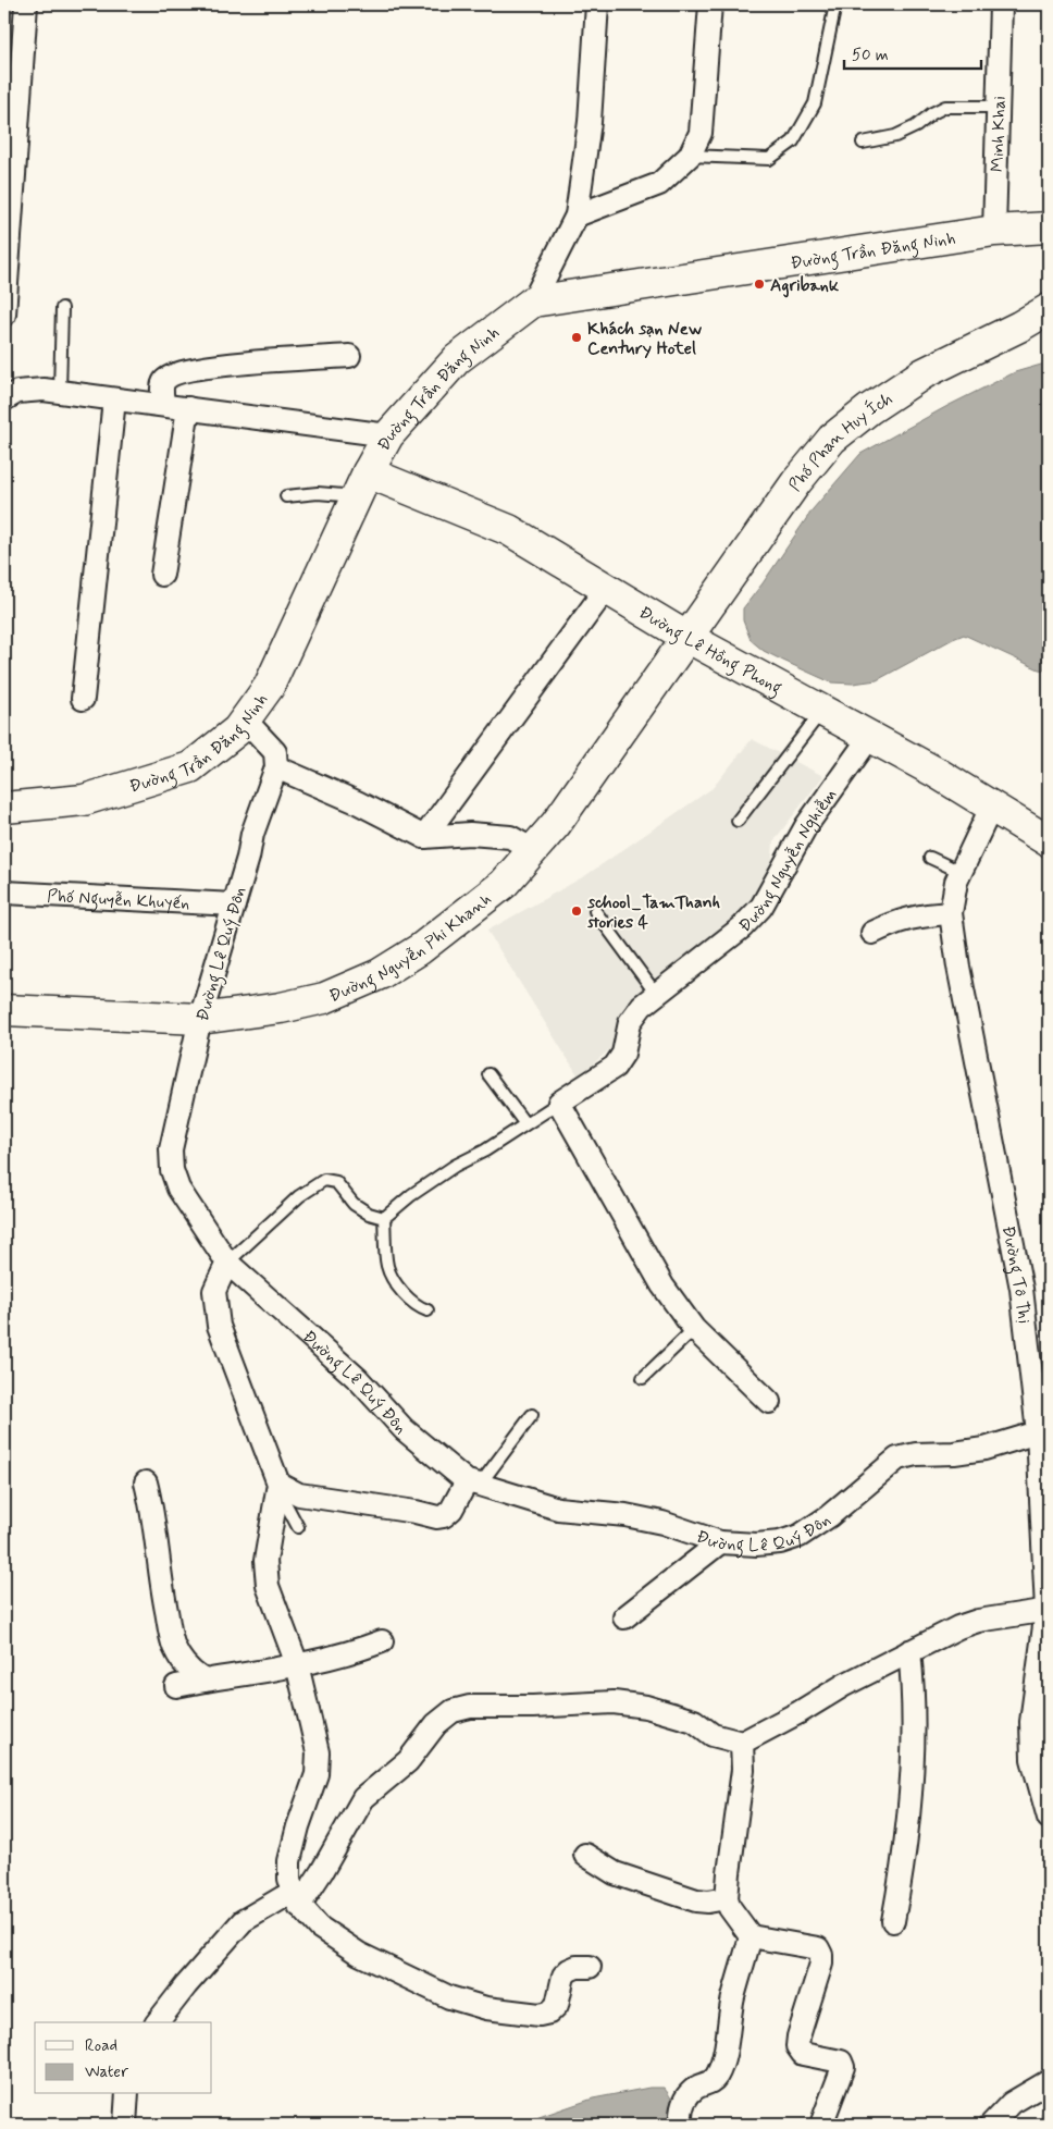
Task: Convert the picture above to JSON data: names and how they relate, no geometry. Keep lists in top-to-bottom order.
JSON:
{
  "streets": {
    "street": [
      "Minh Khai",
      "Đường Trần Đăng Ninh",
      "Phố Phan Huy Ích",
      "Đường Lê Hồng Phong",
      "Đường Nguyễn Nghiễm",
      "Phố Nguyễn Khuyến",
      "Đường Nguyễn Phi Khanh",
      "Đường Lê Quý Đôn",
      "Đường Tô Thị"
    ]
  },
  "crossings": [
    ["Minh Khai", "Đường Trần Đăng Ninh"],
    ["Đường Trần Đăng Ninh", "Đường Lê Hồng Phong"],
    ["Phố Phan Huy Ích", "Đường Lê Hồng Phong"],
    ["Phố Phan Huy Ích", "Đường Nguyễn Phi Khanh"],
    ["Đường Lê Hồng Phong", "Đường Nguyễn Nghiễm"],
    ["Đường Lê Hồng Phong", "Đường Nguyễn Phi Khanh"],
    ["Đường Lê Hồng Phong", "Đường Tô Thị"],
    ["Phố Nguyễn Khuyến", "Đường Lê Quý Đôn"],
    ["Đường Nguyễn Phi Khanh", "Đường Lê Quý Đôn"],
    ["Đường Lê Quý Đôn", "Đường Tô Thị"]
  ],
  "places": ["Agribank", "Khách sạn New Century Hotel", "school_TamThanh stories 4"],
  "legend": ["Road", "Water"],
  "scale_bar": "50 m"
}
